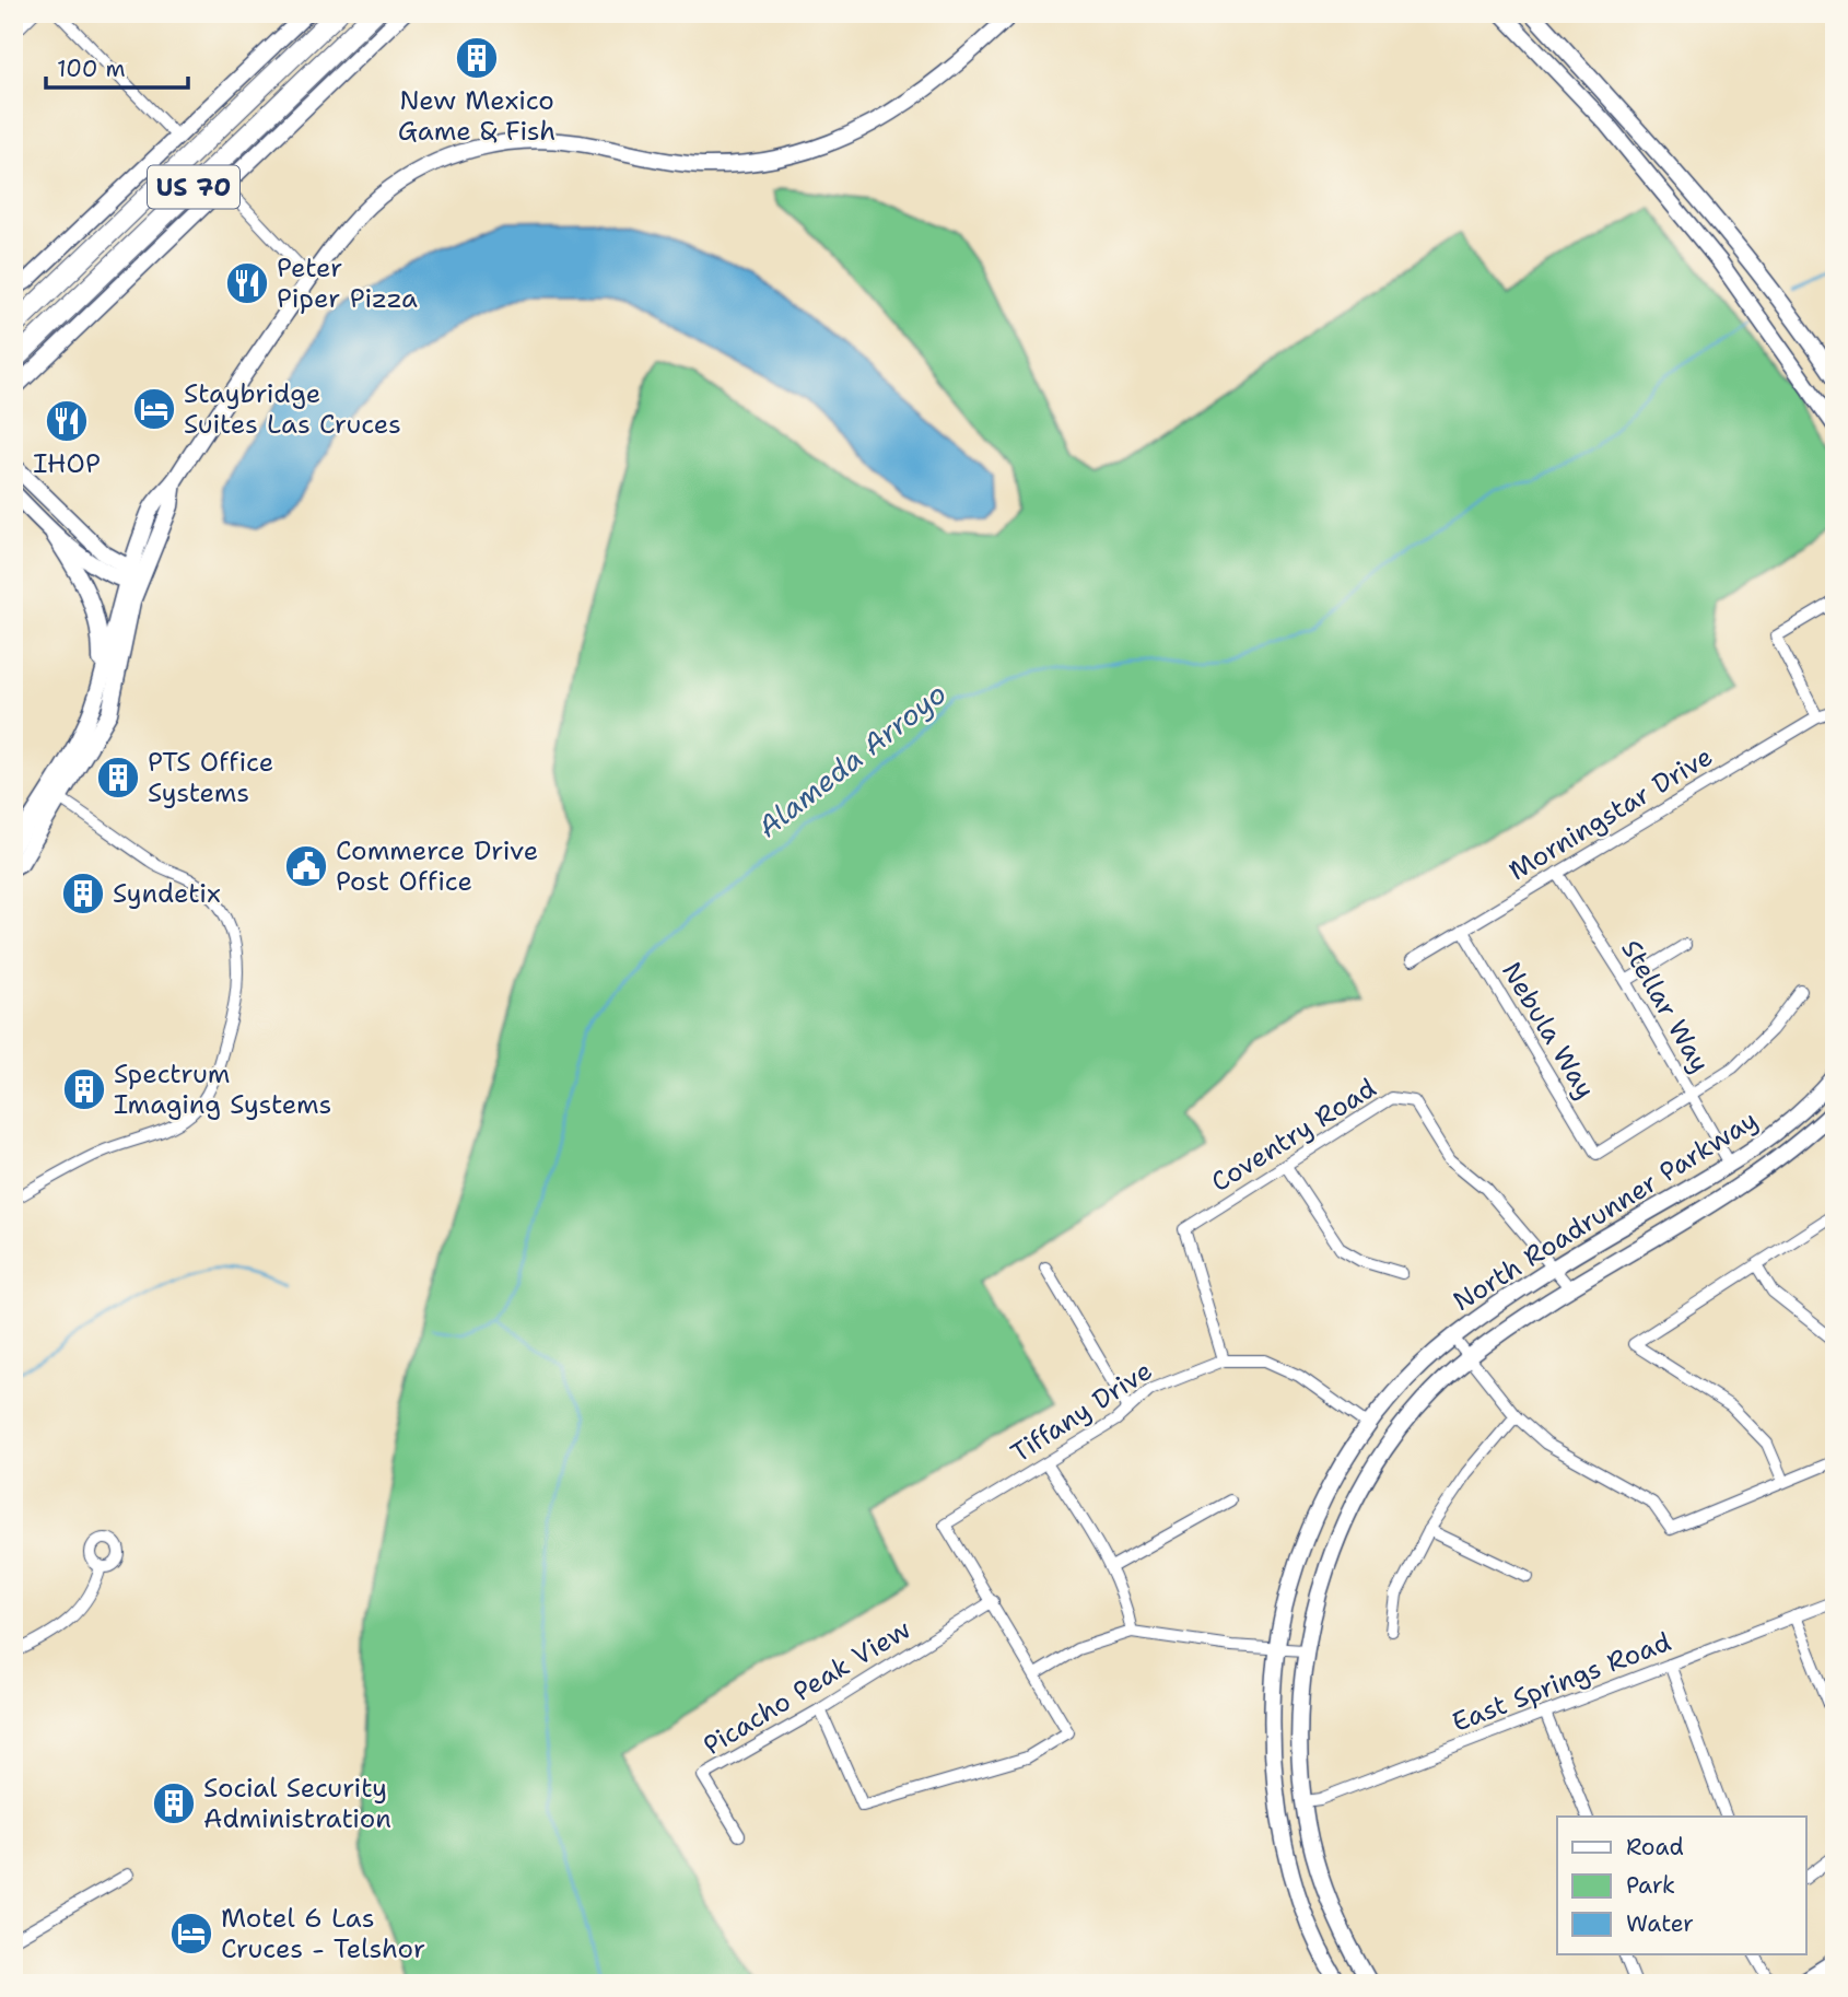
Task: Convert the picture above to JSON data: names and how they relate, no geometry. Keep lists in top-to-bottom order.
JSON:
{
  "streets": {
    "highway": ["US 70"],
    "main road": ["North Roadrunner Parkway"],
    "street": [
      "Morningstar Drive",
      "Stellar Way",
      "Nebula Way",
      "Coventry Road",
      "Tiffany Drive",
      "East Springs Road",
      "Picacho Peak View"
    ]
  },
  "crossings": [
    ["Morningstar Drive", "Stellar Way"],
    ["Morningstar Drive", "Nebula Way"],
    ["Stellar Way", "Nebula Way"],
    ["Stellar Way", "North Roadrunner Parkway"],
    ["Coventry Road", "North Roadrunner Parkway"],
    ["Coventry Road", "Tiffany Drive"],
    ["North Roadrunner Parkway", "Tiffany Drive"],
    ["North Roadrunner Parkway", "East Springs Road"],
    ["Tiffany Drive", "Picacho Peak View"]
  ],
  "water": ["Alameda Arroyo"],
  "places": {
    "building": [
      "New Mexico Game & Fish",
      "PTS Office Systems",
      "Syndetix",
      "Spectrum Imaging Systems",
      "Social Security Administration"
    ],
    "restaurant": ["Peter Piper Pizza", "IHOP"],
    "hotel": ["Staybridge Suites Las Cruces", "Motel 6 Las Cruces - Telshor"],
    "public building": ["Commerce Drive Post Office"]
  },
  "legend": ["Road", "Park", "Water"],
  "scale_bar": "100 m"
}
